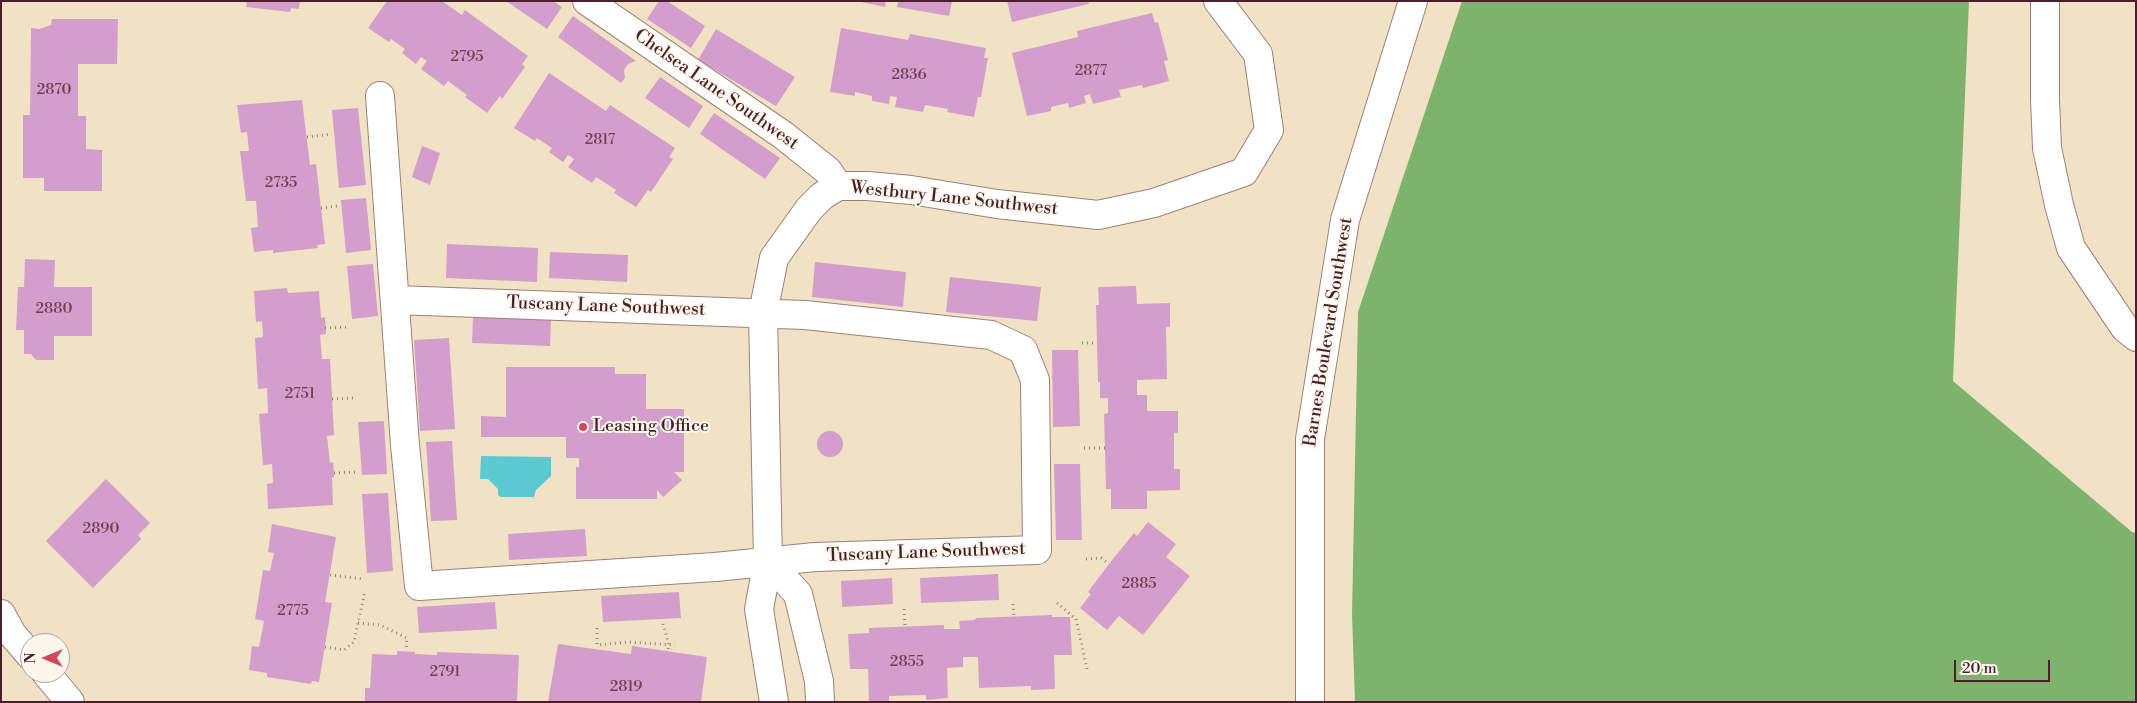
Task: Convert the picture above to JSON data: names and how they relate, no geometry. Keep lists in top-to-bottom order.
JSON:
{
  "streets": {
    "street": [
      "Chelsea Lane Southwest",
      "Westbury Lane Southwest",
      "Tuscany Lane Southwest",
      "Barnes Boulevard Southwest"
    ]
  },
  "crossings": [
    ["Chelsea Lane Southwest", "Westbury Lane Southwest"],
    ["Westbury Lane Southwest", "Tuscany Lane Southwest"]
  ],
  "places": ["Leasing Office"],
  "house_numbers": [
    "2795",
    "2877",
    "2836",
    "2870",
    "2817",
    "2735",
    "2880",
    "2751",
    "2890",
    "2885",
    "2775",
    "2855",
    "2791",
    "2819"
  ],
  "scale_bar": "20 m",
  "north": "left"
}
